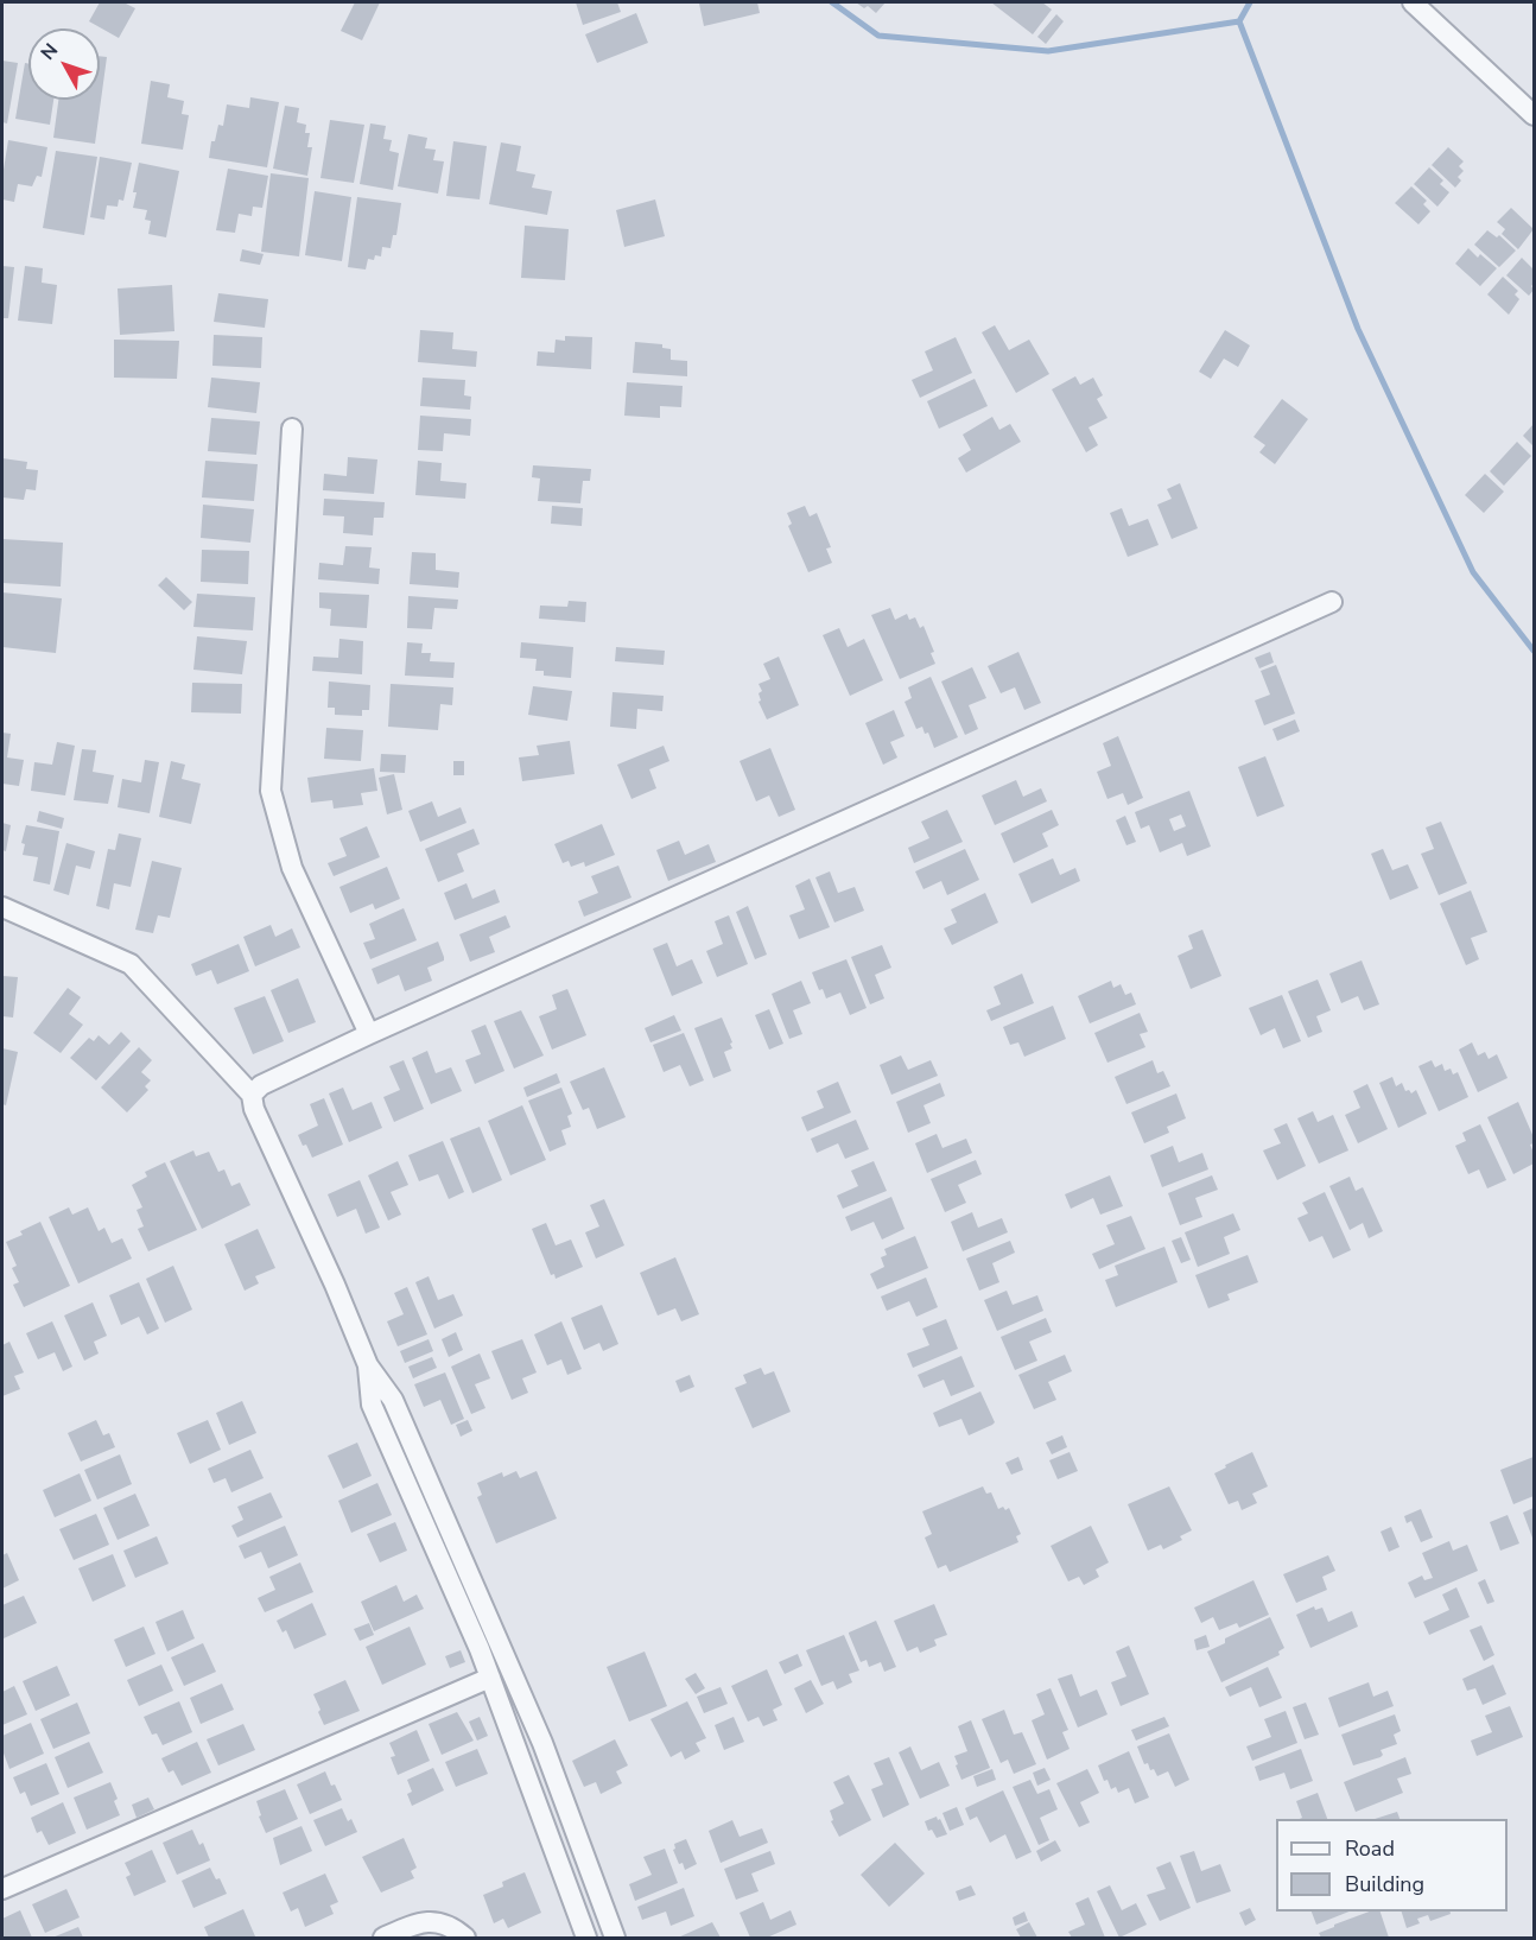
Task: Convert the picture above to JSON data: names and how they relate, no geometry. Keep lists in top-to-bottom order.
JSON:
{
  "legend": ["Road", "Building"],
  "north": "top left"
}
